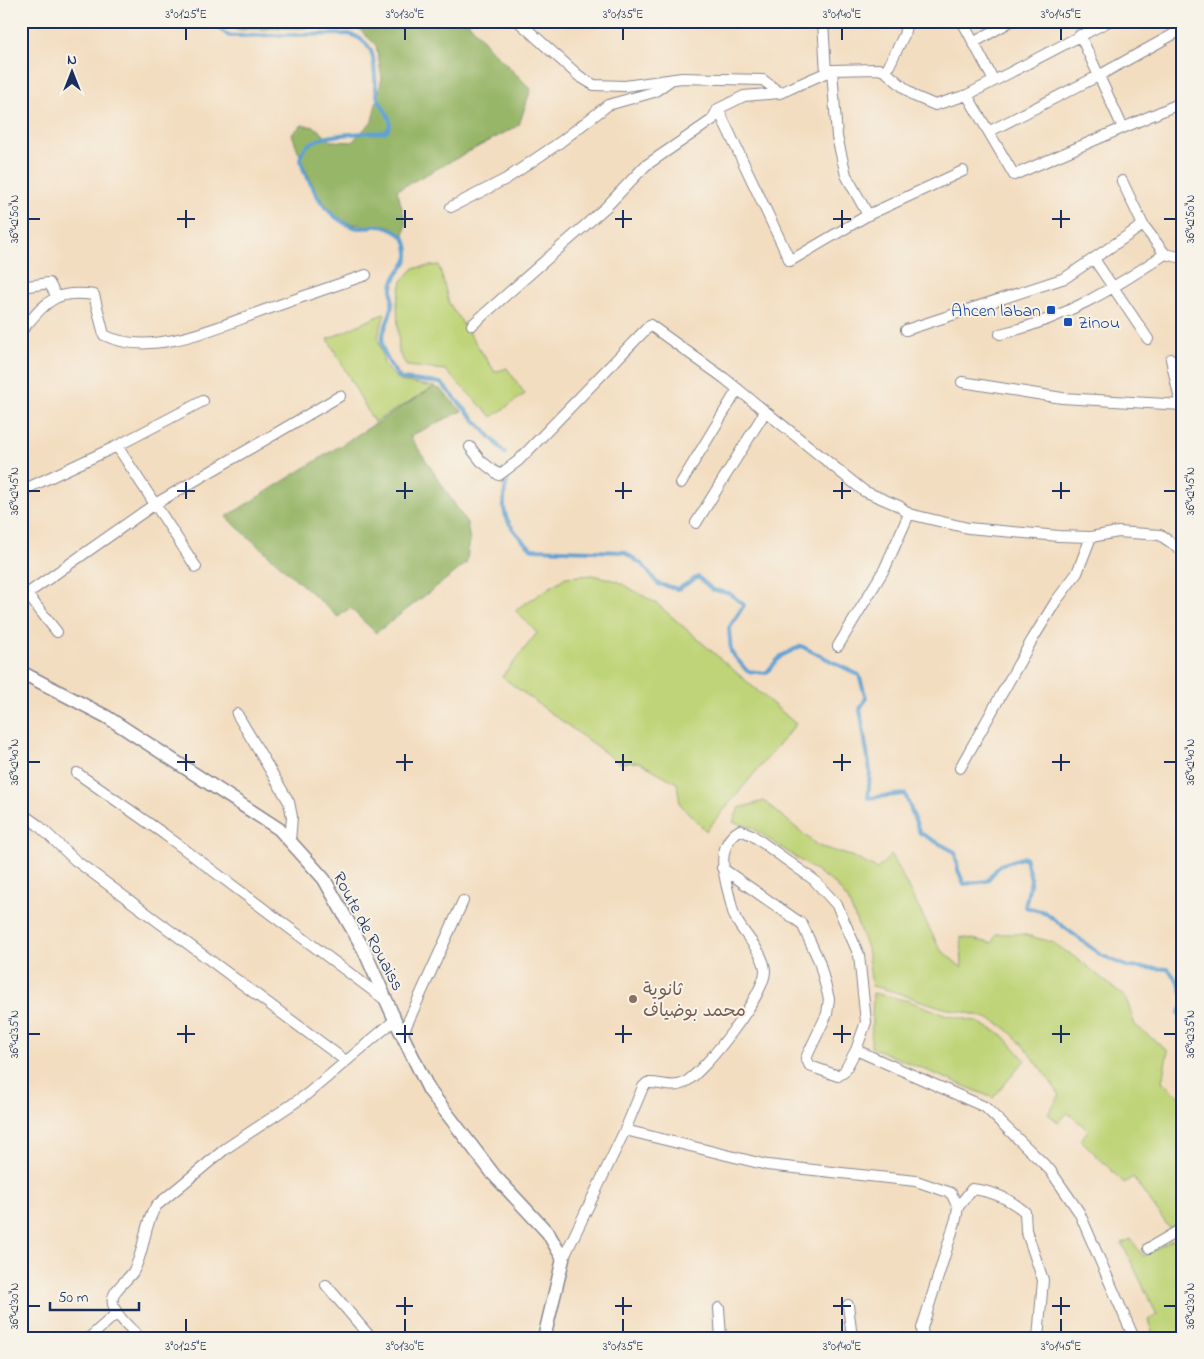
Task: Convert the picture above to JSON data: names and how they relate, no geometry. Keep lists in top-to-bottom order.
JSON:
{
  "streets": {
    "street": ["Route de Rouaiss"]
  },
  "places": {
    "transit": ["Ahcen laban", "Zinou"],
    "other": ["ثانوية محمد بوضياف"]
  },
  "scale_bar": "50 m",
  "north": "top",
  "coordinates": [
    "3°01'25\"E",
    "3°01'30\"E",
    "3°01'35\"E",
    "3°01'40\"E",
    "3°01'45\"E",
    "36°42'50\"N",
    "36°42'45\"N",
    "36°42'40\"N",
    "36°42'35\"N",
    "36°42'30\"N"
  ]
}
